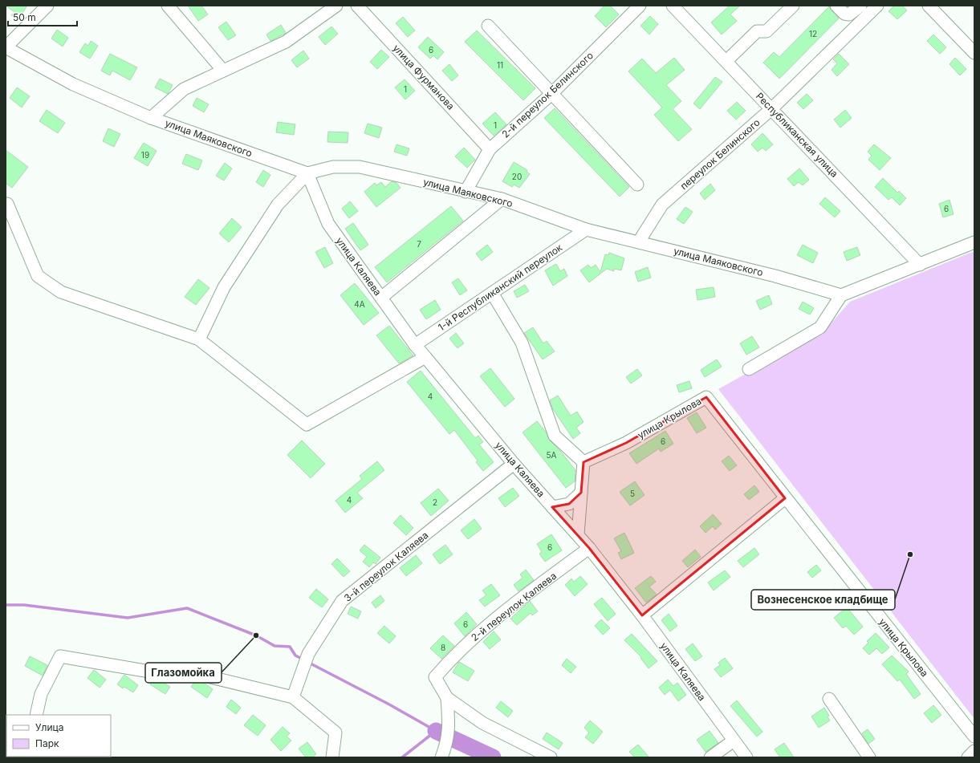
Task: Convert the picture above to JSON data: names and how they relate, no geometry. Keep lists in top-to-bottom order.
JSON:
{
  "streets": {
    "street": [
      "улица Фурманова",
      "2-й переулок Белинского",
      "Республиканская улица",
      "улица Маяковского",
      "переулок Белинского",
      "улица Каляева",
      "1-й Республиканский переулок",
      "улица Крылова",
      "3-й переулок Каляева",
      "2-й переулок Каляева"
    ]
  },
  "crossings": [
    ["улица Фурманова", "2-й переулок Белинского"],
    ["2-й переулок Белинского", "улица Маяковского"],
    ["Республиканская улица", "переулок Белинского"],
    ["улица Маяковского", "переулок Белинского"],
    ["улица Маяковского", "улица Каляева"],
    ["улица Маяковского", "1-й Республиканский переулок"],
    ["улица Каляева", "1-й Республиканский переулок"],
    ["улица Каляева", "3-й переулок Каляева"],
    ["улица Каляева", "2-й переулок Каляева"]
  ],
  "places": ["Вознесенское кладбище", "Глазомойка"],
  "house_numbers": [
    "12",
    "6",
    "11",
    "1",
    "1",
    "19",
    "20",
    "6",
    "7",
    "4А",
    "4",
    "6",
    "5А",
    "5",
    "4",
    "2",
    "6",
    "6",
    "8"
  ],
  "legend": ["Улица", "Парк"],
  "scale_bar": "50 m"
}
